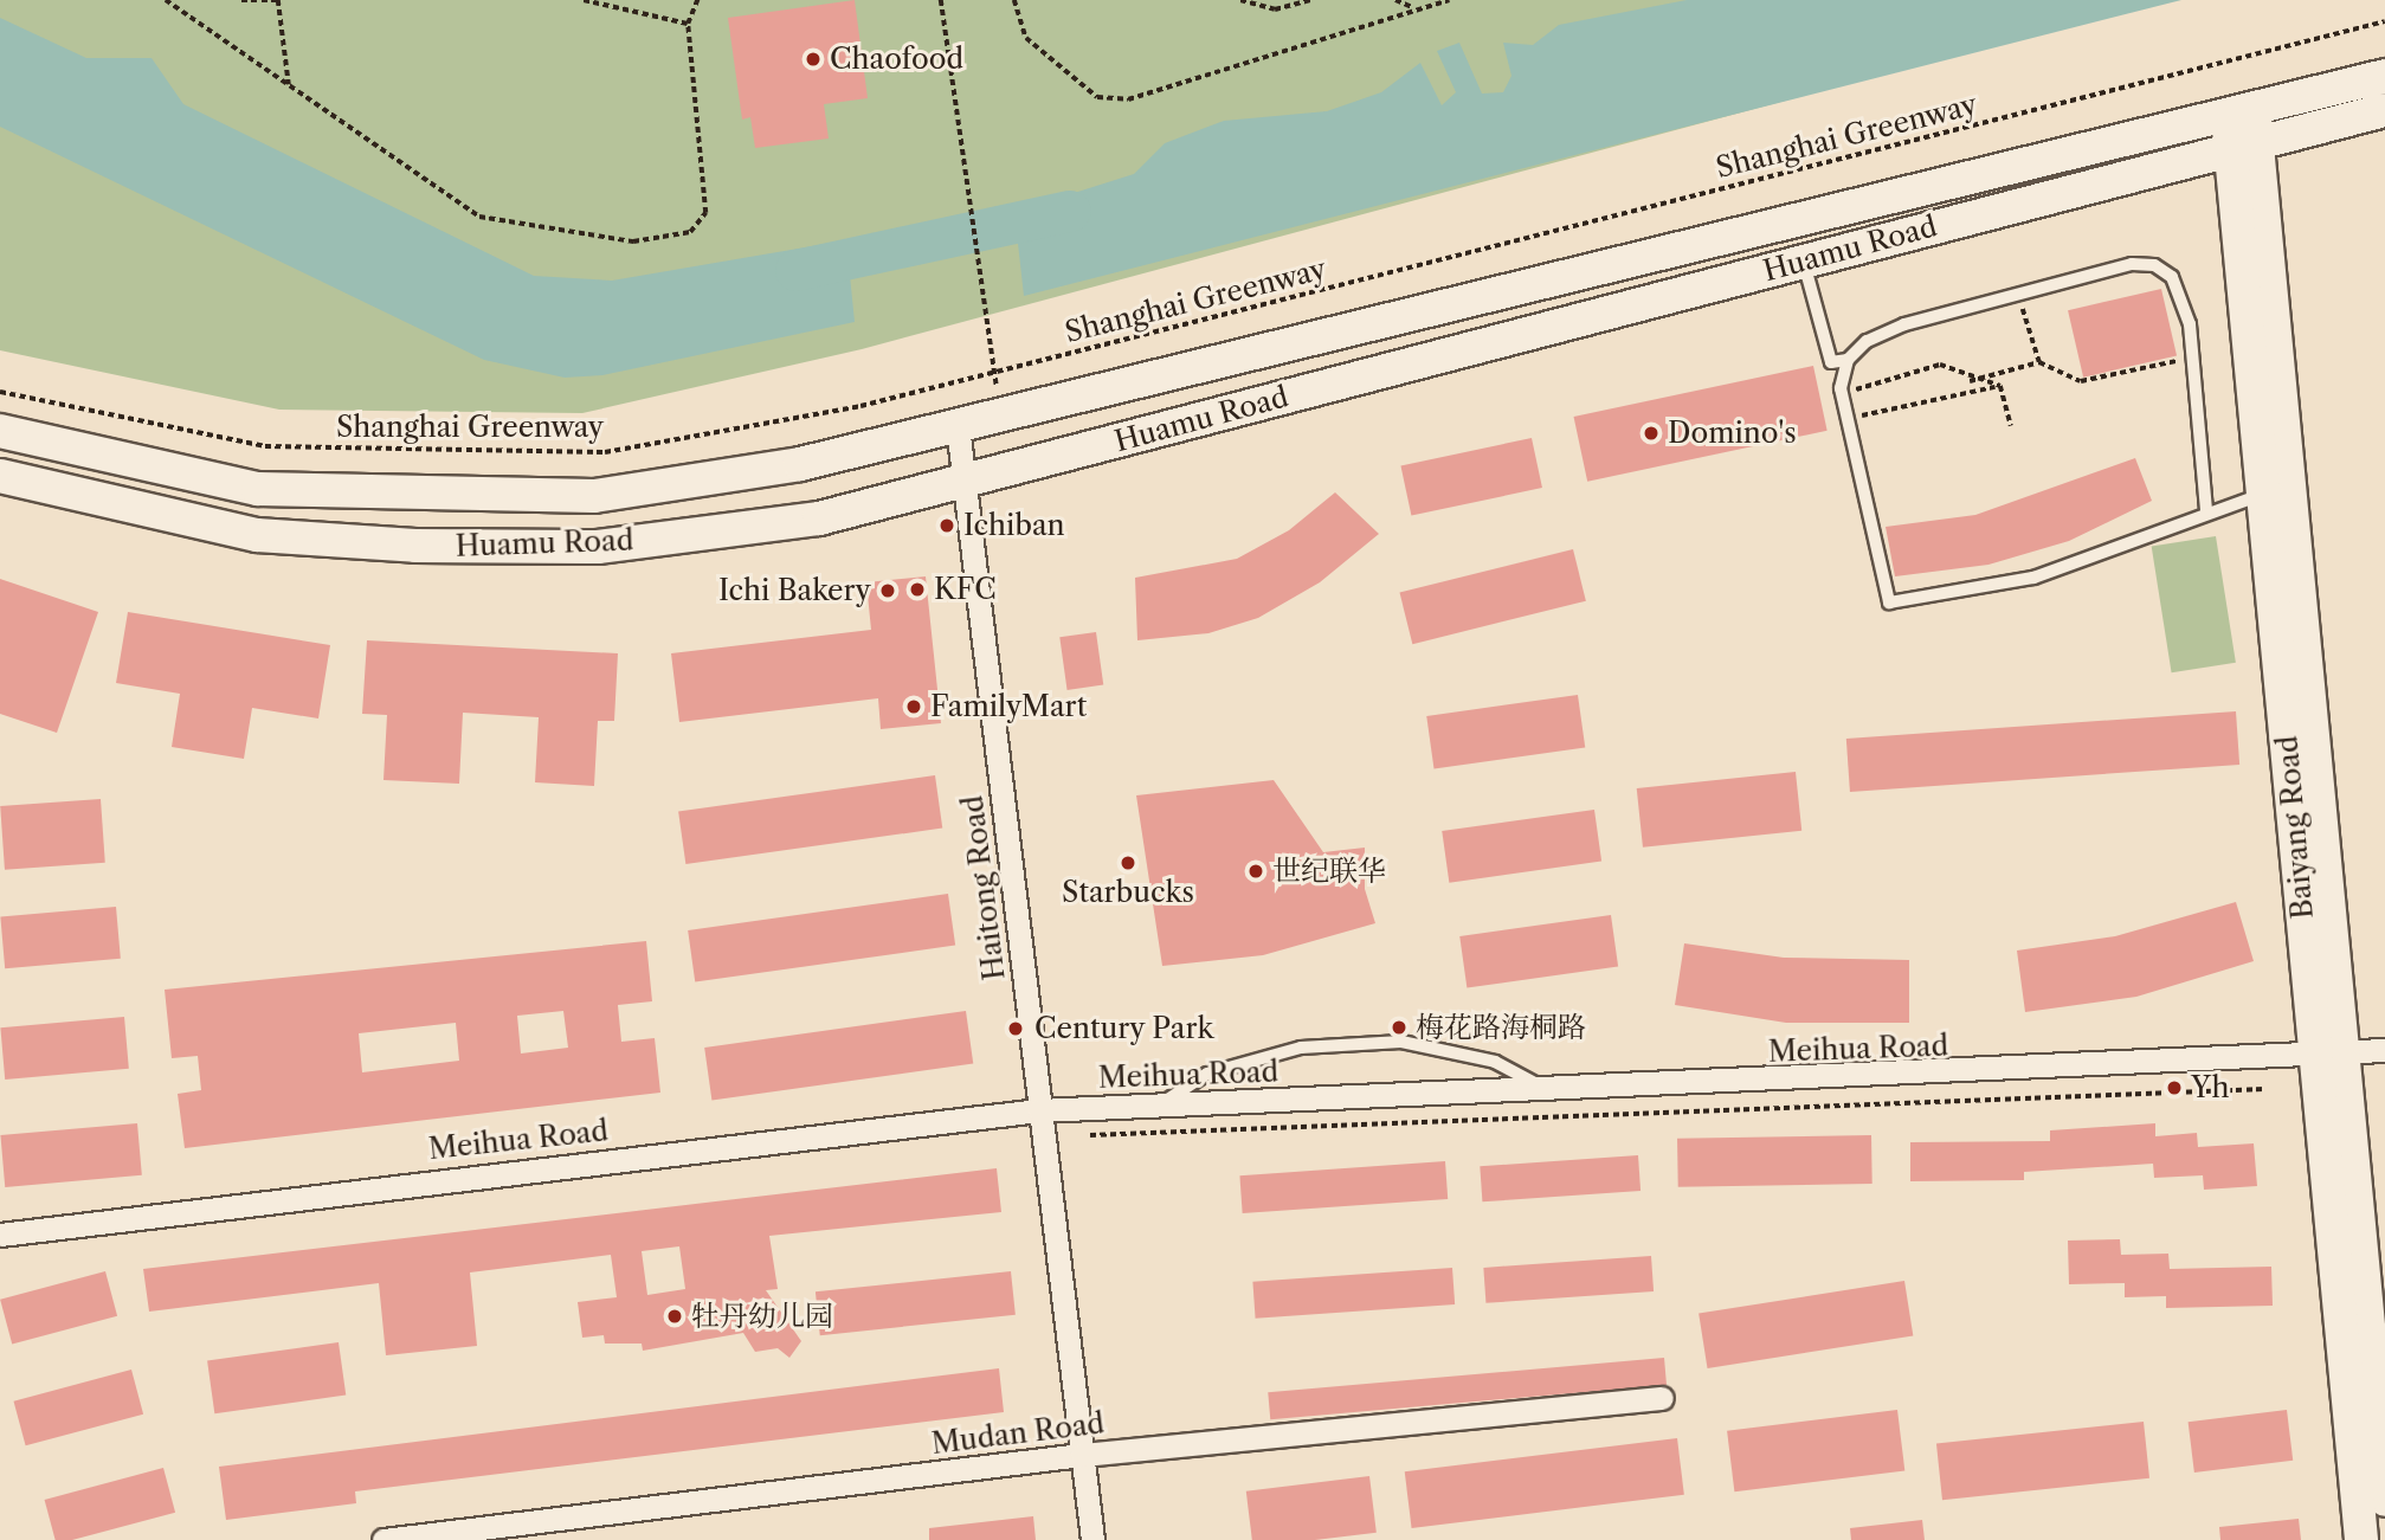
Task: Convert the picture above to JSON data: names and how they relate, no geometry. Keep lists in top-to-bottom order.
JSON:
{
  "streets": {
    "main road": ["Huamu Road", "Baiyang Road"],
    "street": ["Haitong Road", "Meihua Road", "Mudan Road"],
    "path": ["Shanghai Greenway"]
  },
  "crossings": [
    ["Huamu Road", "Baiyang Road"],
    ["Huamu Road", "Haitong Road"],
    ["Baiyang Road", "Meihua Road"],
    ["Haitong Road", "Meihua Road"],
    ["Haitong Road", "Mudan Road"]
  ],
  "places": [
    "Chaofood",
    "Domino's",
    "Ichiban",
    "KFC",
    "Ichi Bakery",
    "FamilyMart",
    "Starbucks",
    "世纪联华",
    "梅花路海桐路",
    "Century Park",
    "Yh",
    "牡丹幼儿园"
  ]
}
